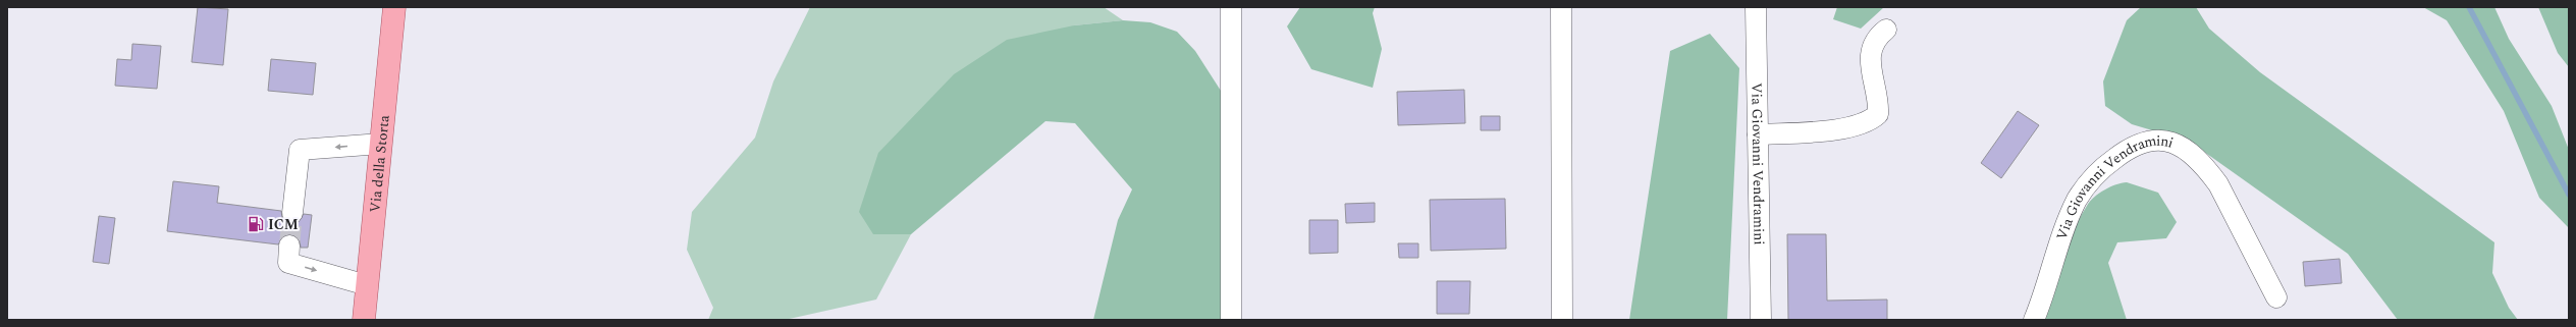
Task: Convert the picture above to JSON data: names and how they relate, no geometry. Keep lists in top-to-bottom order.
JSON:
{
  "streets": {
    "main road": ["Via della Storta"],
    "street": ["Via Giovanni Vendramini"]
  },
  "places": {
    "fuel station": ["ICM"]
  }
}
